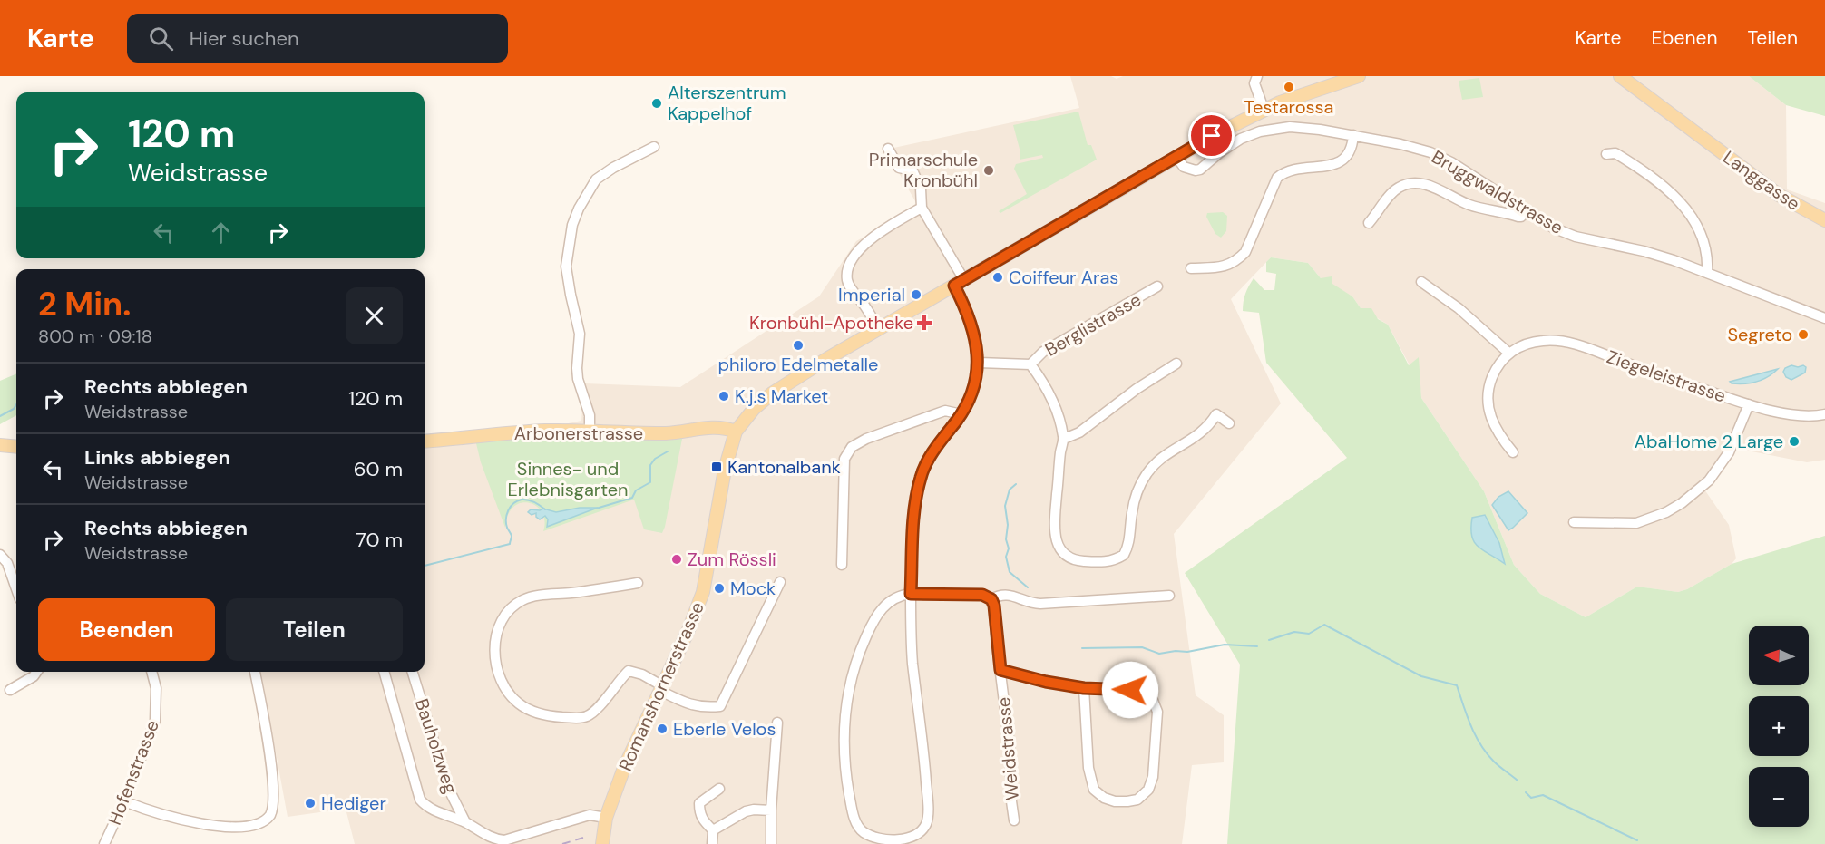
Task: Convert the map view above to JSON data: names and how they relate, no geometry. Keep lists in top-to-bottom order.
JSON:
{
  "streets": {
    "main road": ["Langgasse", "Arbonerstrasse", "Romanshornerstrasse"],
    "street": [
      "Bruggwaldstrasse",
      "Berglistrasse",
      "Ziegeleistrasse",
      "Bauholzweg",
      "Weidstrasse",
      "Hofenstrasse"
    ]
  },
  "crossings": [
    ["Arbonerstrasse", "Romanshornerstrasse"]
  ],
  "parks": ["Sinnes- und Erlebnisgarten"],
  "places": {
    "other": [
      "Testarossa",
      "Alterszentrum Kappelhof",
      "Primarschule Kronbühl",
      "Coiffeur Aras",
      "Imperial",
      "Segreto",
      "philoro Edelmetalle",
      "K.j.s Market",
      "AbaHome 2 Large",
      "Zum Rössli",
      "Mock",
      "Eberle Velos",
      "Hediger"
    ],
    "health": ["Kronbühl-Apotheke"],
    "transit": ["Kantonalbank"]
  },
  "north": "left",
  "page": {
    "header": "Karte",
    "search": "Hier suchen",
    "nav": ["Karte", "Ebenen", "Teilen"],
    "turn": ["120 m", "Weidstrasse"],
    "heading": ["2 Min.", "800 m · 09:18"],
    "list": [
      {
        "name": "Rechts abbiegen",
        "note": "Weidstrasse",
        "value": "120 m"
      },
      {
        "name": "Links abbiegen",
        "note": "Weidstrasse",
        "value": "60 m"
      },
      {
        "name": "Rechts abbiegen",
        "note": "Weidstrasse",
        "value": "70 m"
      }
    ],
    "buttons": ["Beenden", "Teilen"],
    "map_buttons": ["+", "−"]
  }
}
